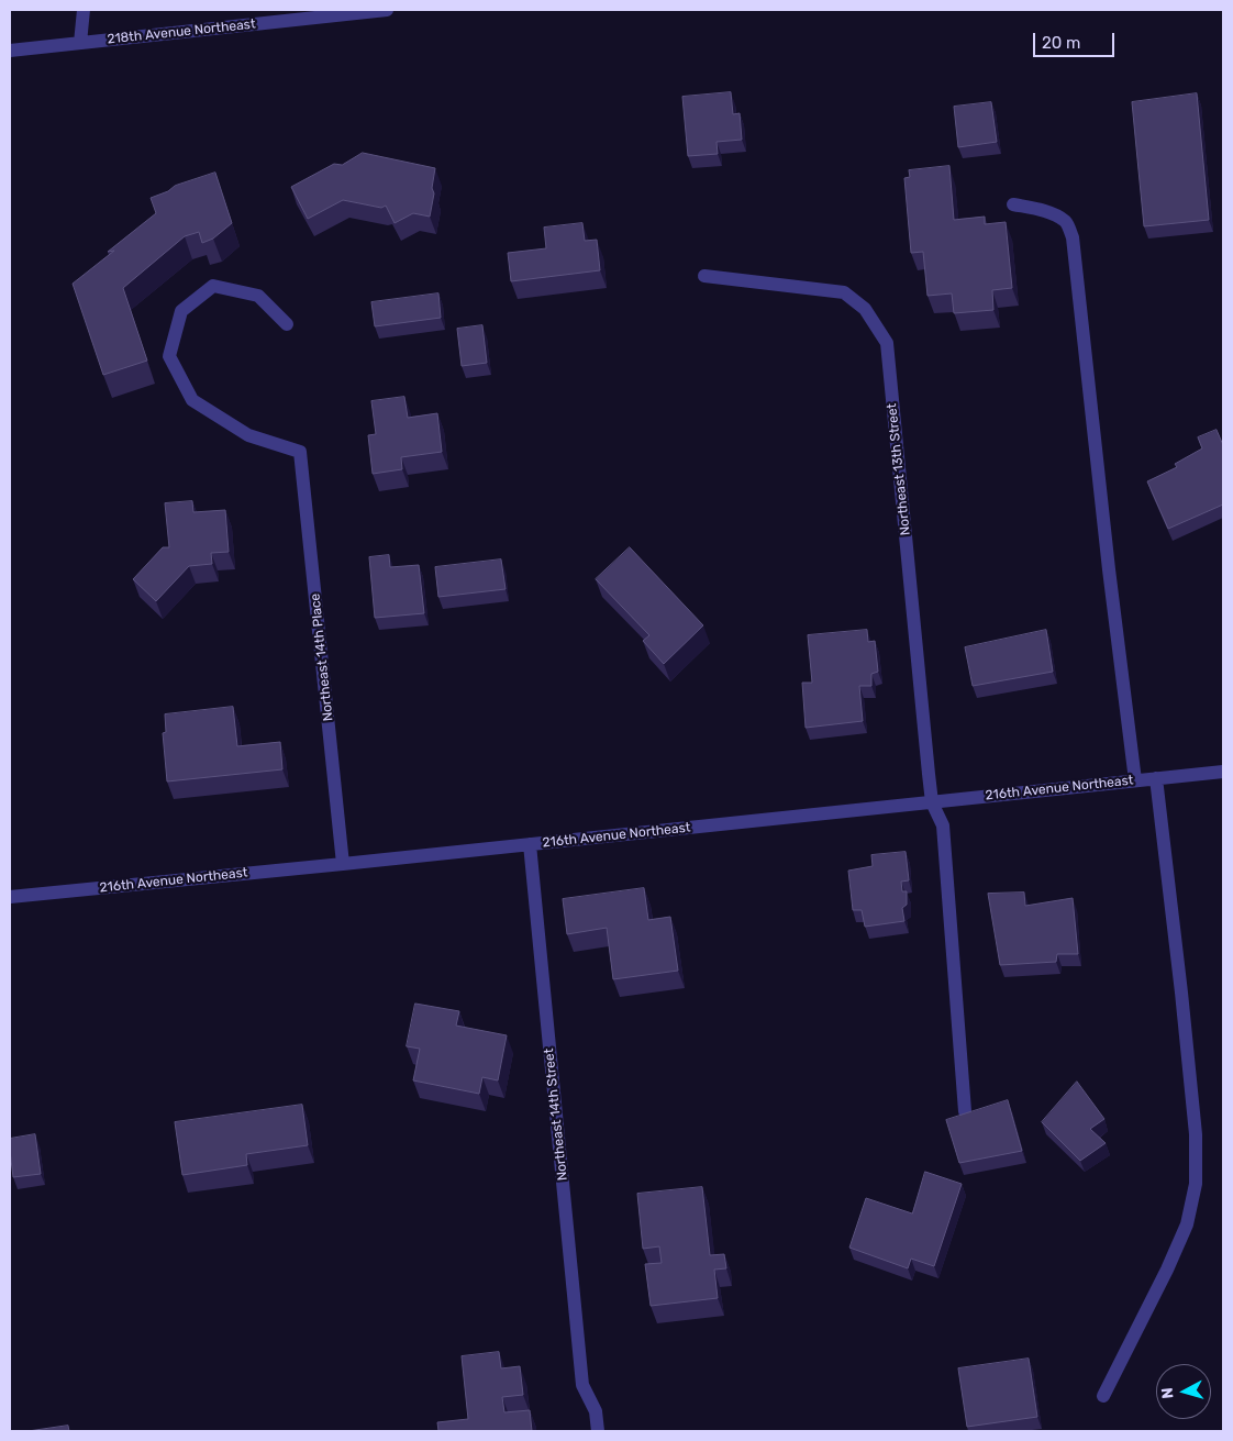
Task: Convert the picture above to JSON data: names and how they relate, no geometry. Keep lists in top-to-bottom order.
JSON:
{
  "streets": {
    "street": [
      "218th Avenue Northeast",
      "Northeast 13th Street",
      "Northeast 14th Place",
      "216th Avenue Northeast",
      "Northeast 14th Street"
    ]
  },
  "crossings": [
    ["Northeast 13th Street", "216th Avenue Northeast"],
    ["Northeast 14th Place", "216th Avenue Northeast"],
    ["216th Avenue Northeast", "Northeast 14th Street"]
  ],
  "scale_bar": "20 m",
  "north": "left"
}
